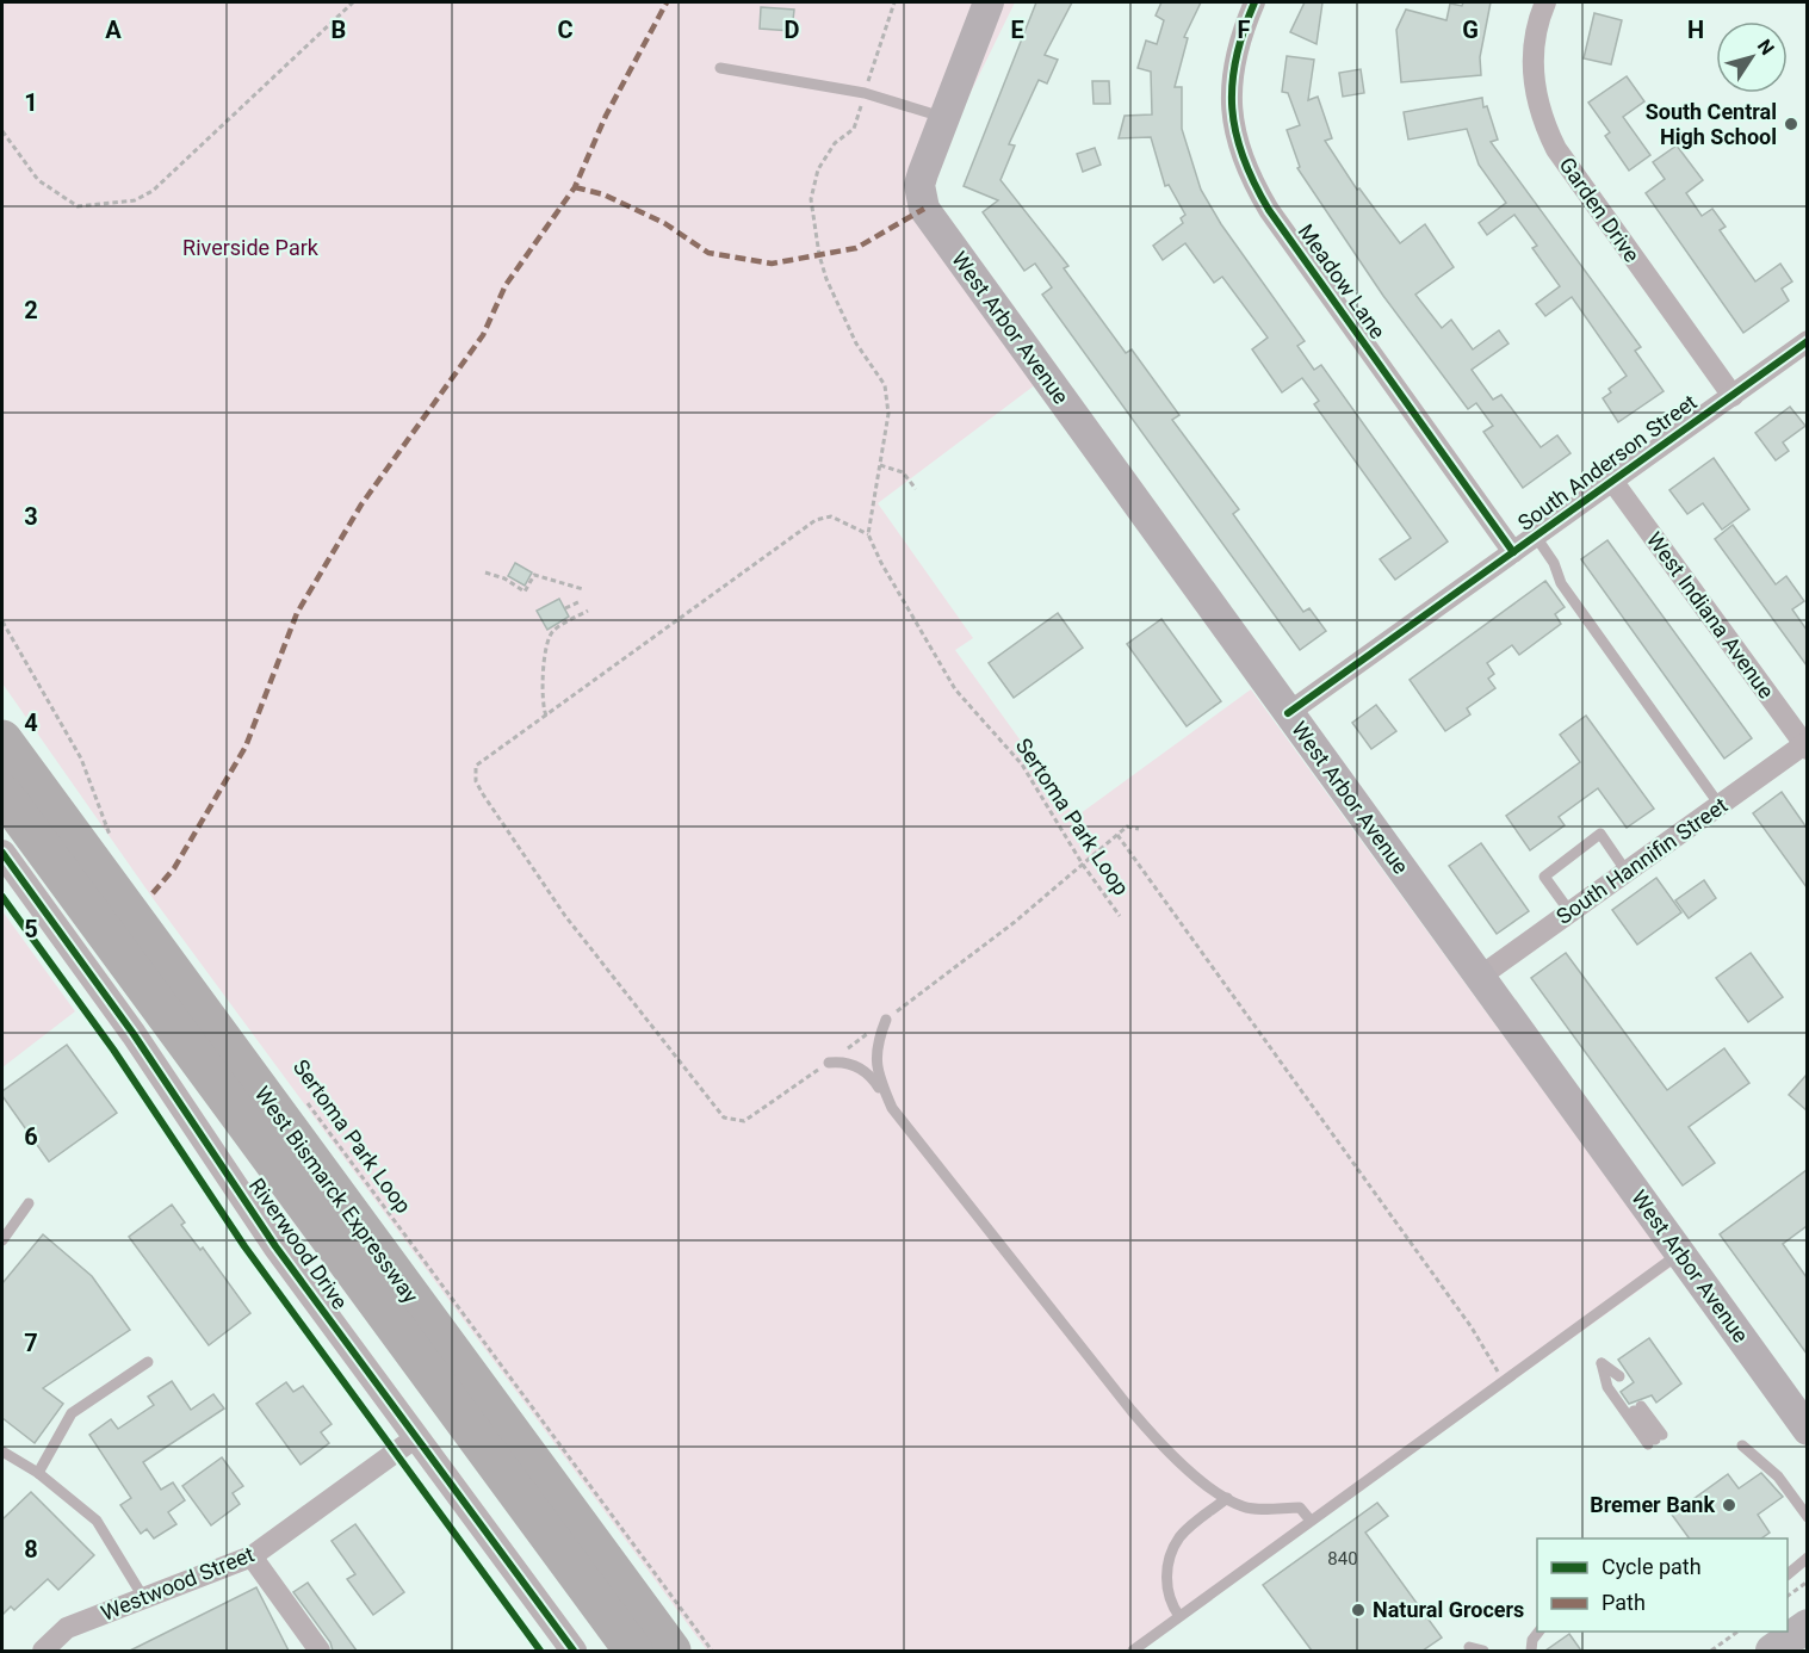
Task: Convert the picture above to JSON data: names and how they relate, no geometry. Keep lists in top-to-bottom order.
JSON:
{
  "streets": {
    "highway": ["West Bismarck Expressway"],
    "main road": ["West Arbor Avenue"],
    "street": [
      "Garden Drive",
      "Meadow Lane",
      "South Anderson Street",
      "West Indiana Avenue",
      "South Hannifin Street",
      "Riverwood Drive",
      "Westwood Street"
    ],
    "path": ["Sertoma Park Loop"]
  },
  "crossings": [
    ["Garden Drive", "South Anderson Street"],
    ["Meadow Lane", "South Anderson Street"],
    ["West Arbor Avenue", "South Anderson Street"],
    ["West Arbor Avenue", "South Hannifin Street"],
    ["South Anderson Street", "West Indiana Avenue"],
    ["West Indiana Avenue", "South Hannifin Street"],
    ["Riverwood Drive", "Westwood Street"]
  ],
  "parks": ["Riverside Park"],
  "places": ["South Central High School", "Bremer Bank", "Natural Grocers"],
  "house_numbers": ["840"],
  "legend": ["Cycle path", "Path"],
  "north": "top right",
  "grid": {
    "columns": [
      "A",
      "B",
      "C",
      "D",
      "E",
      "F",
      "G",
      "H"
    ],
    "rows": [
      "1",
      "2",
      "3",
      "4",
      "5",
      "6",
      "7",
      "8"
    ]
  }
}
